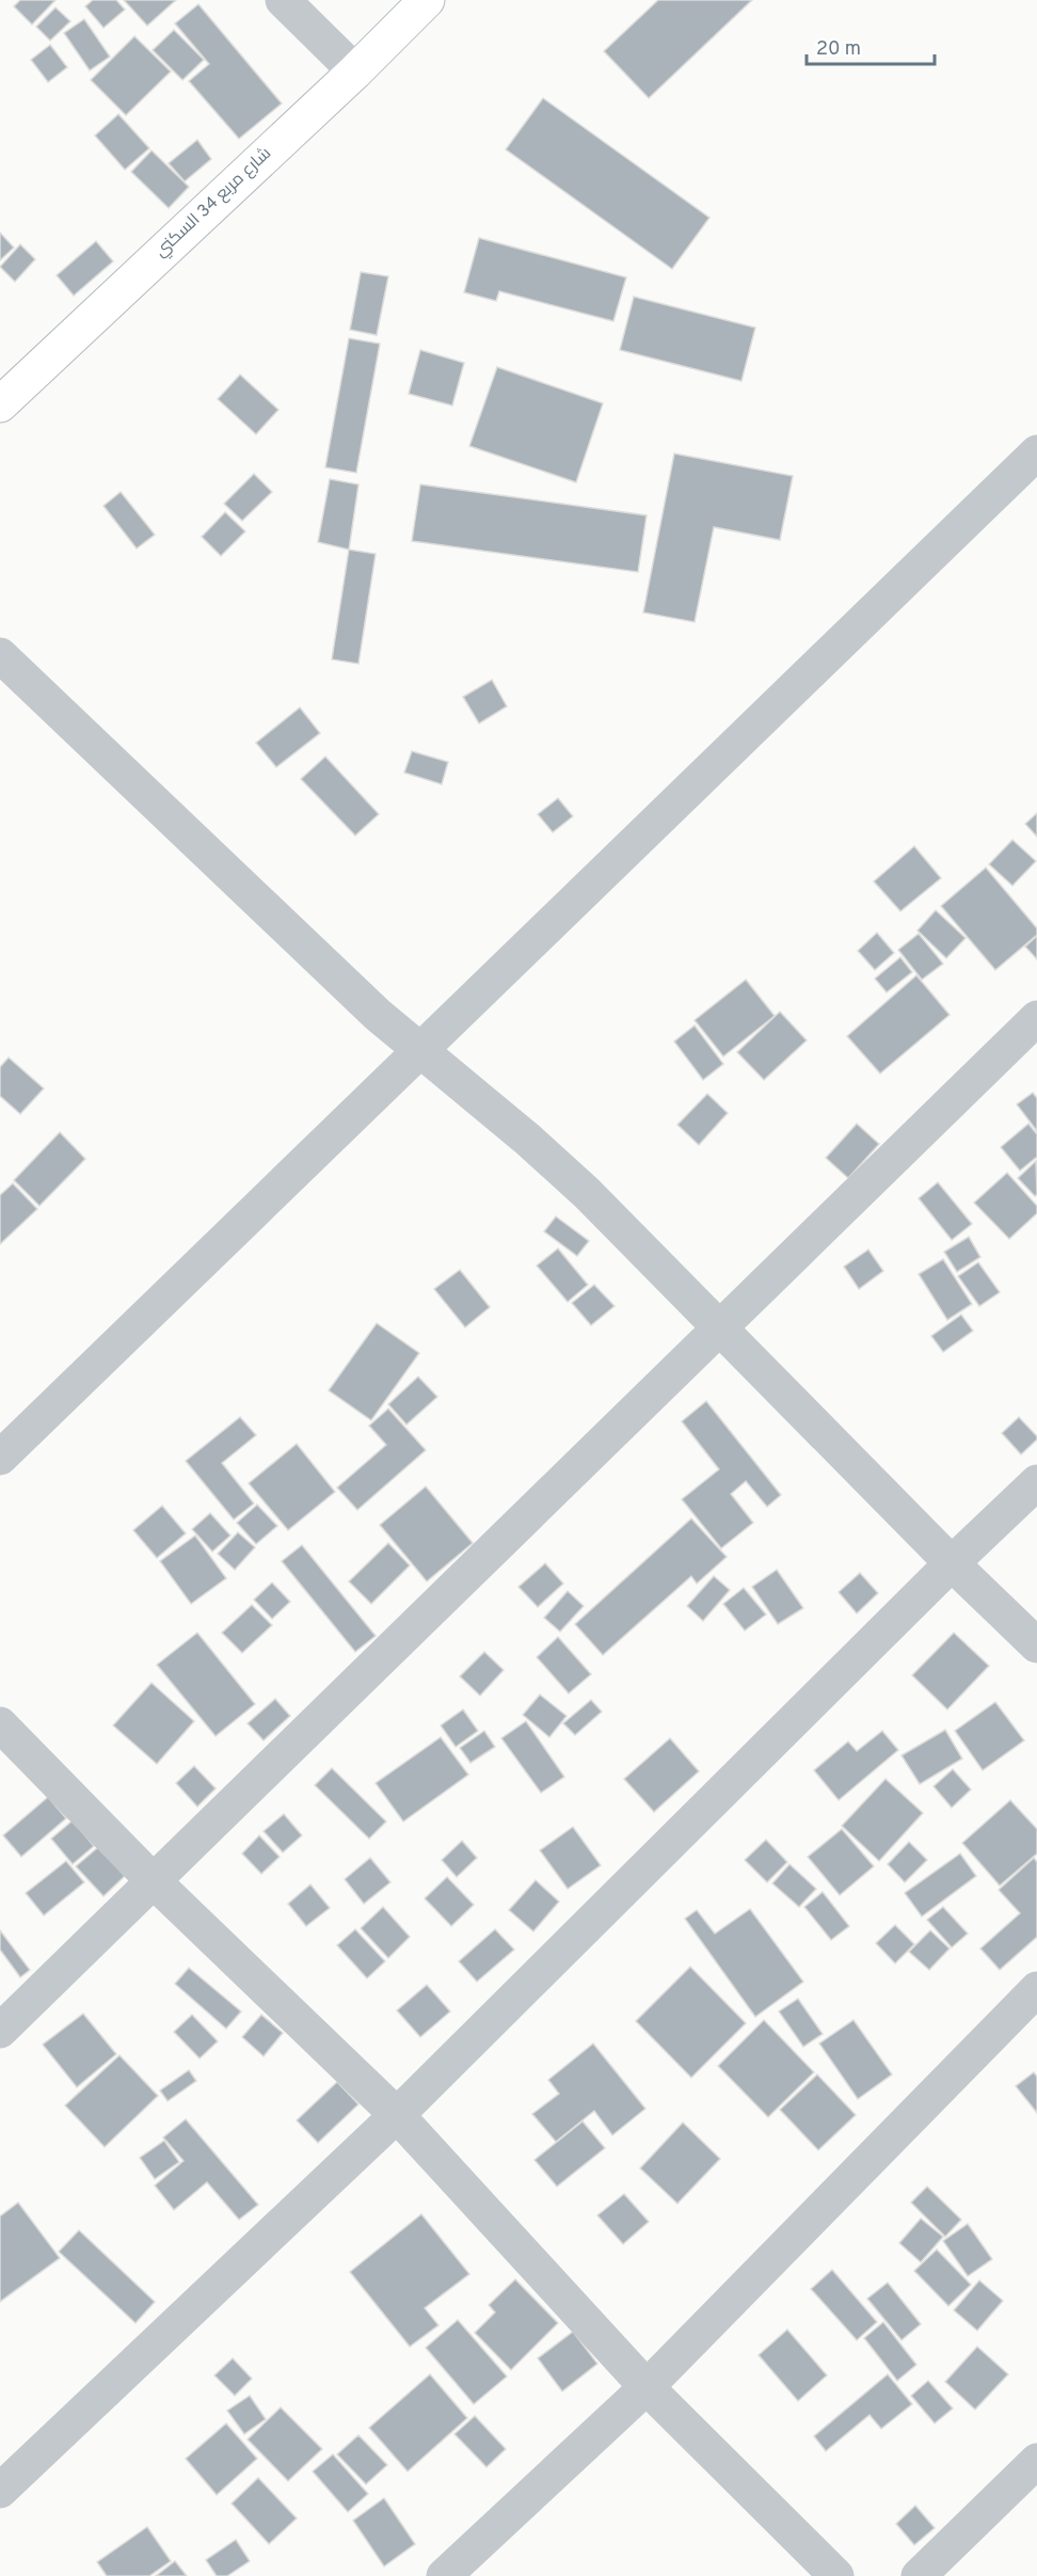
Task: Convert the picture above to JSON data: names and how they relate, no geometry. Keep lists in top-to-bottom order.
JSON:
{
  "streets": {
    "street": ["شارع مربع 34 السكني"]
  },
  "scale_bar": "20 m"
}
